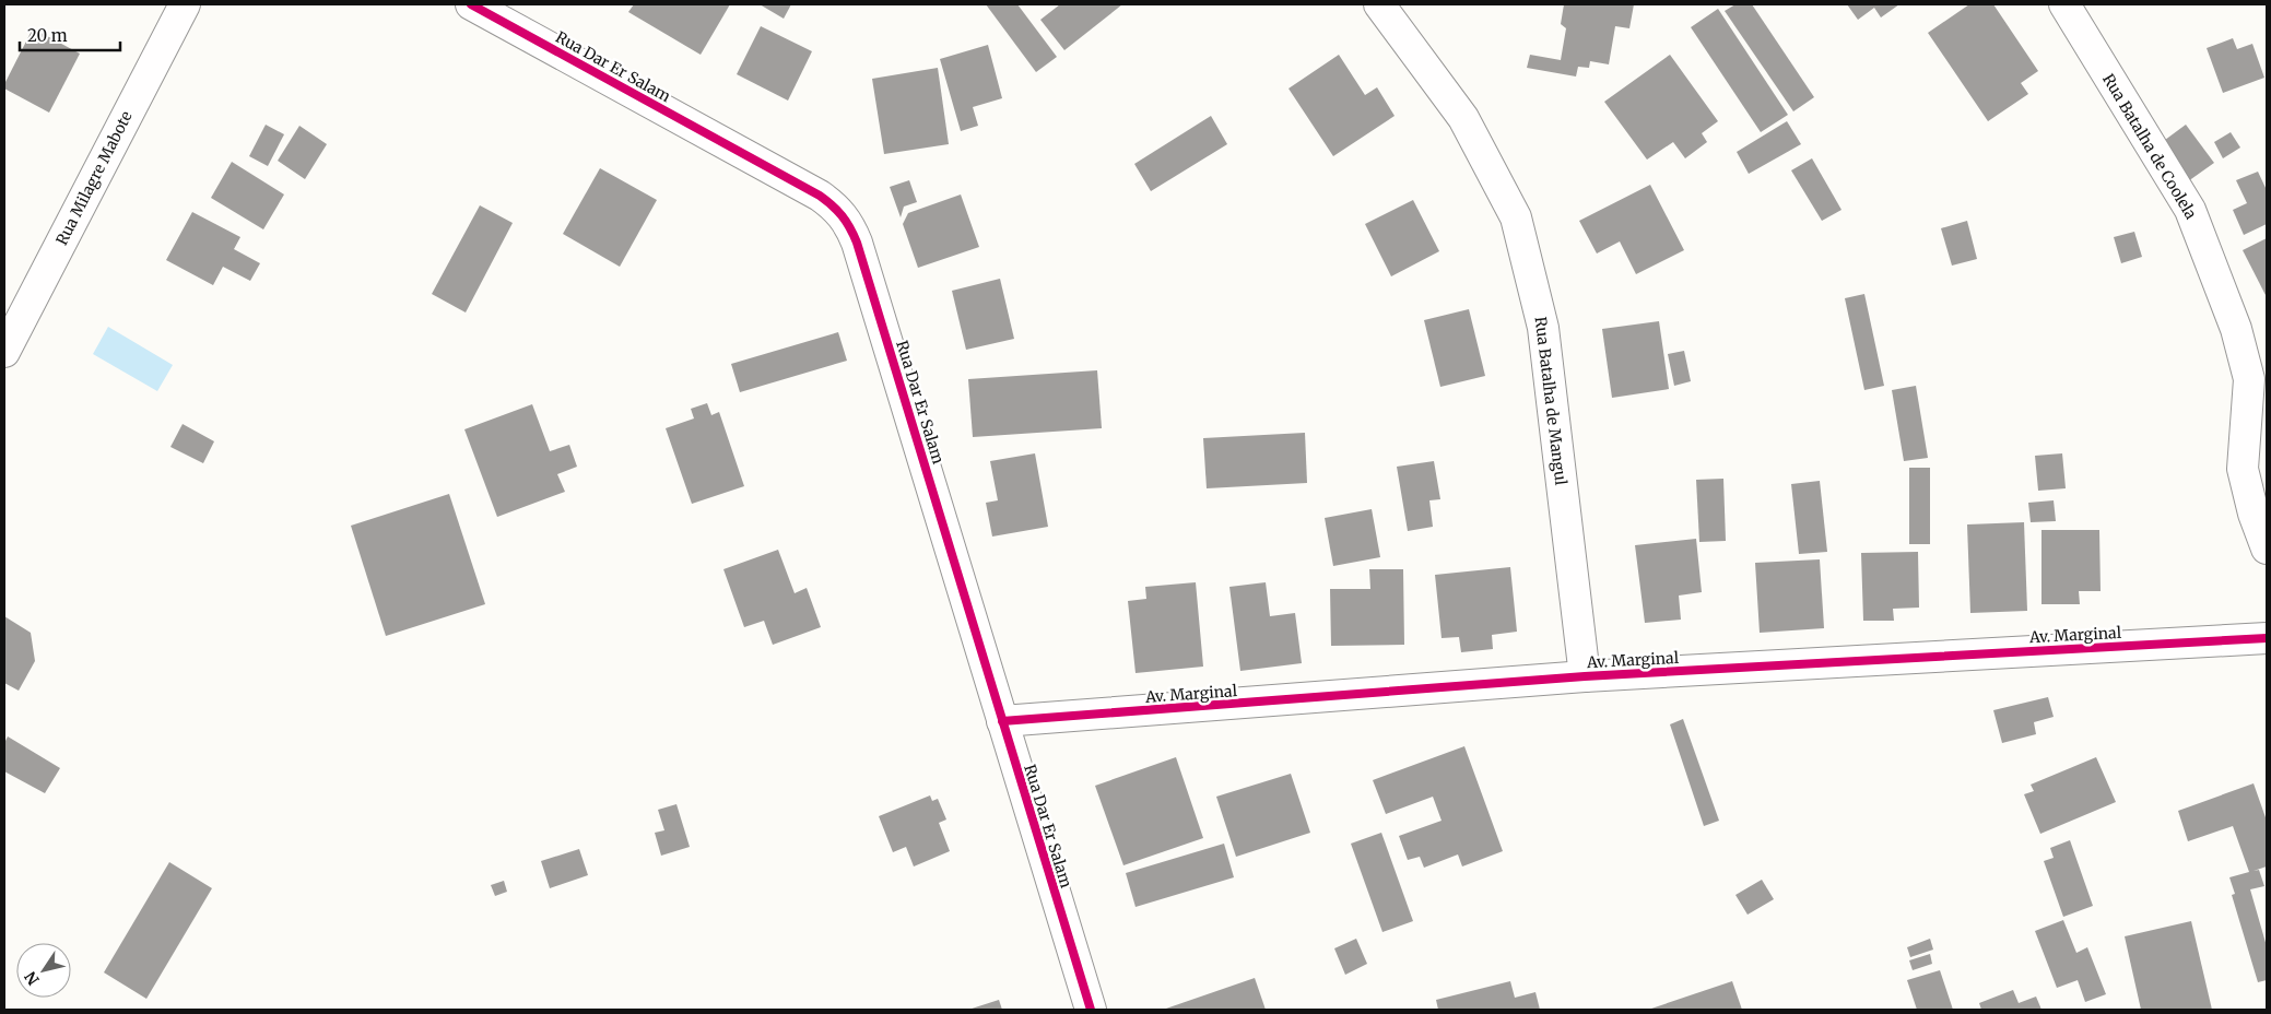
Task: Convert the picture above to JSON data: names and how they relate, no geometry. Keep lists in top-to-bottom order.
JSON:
{
  "streets": {
    "street": [
      "Rua Dar Er Salam",
      "Rua Batalha de Coolela",
      "Rua Milagre Mabote",
      "Rua Batalha de Mangul",
      "Av. Marginal"
    ]
  },
  "crossings": [
    ["Rua Dar Er Salam", "Av. Marginal"],
    ["Rua Batalha de Mangul", "Av. Marginal"]
  ],
  "scale_bar": "20 m",
  "north": "bottom left"
}
